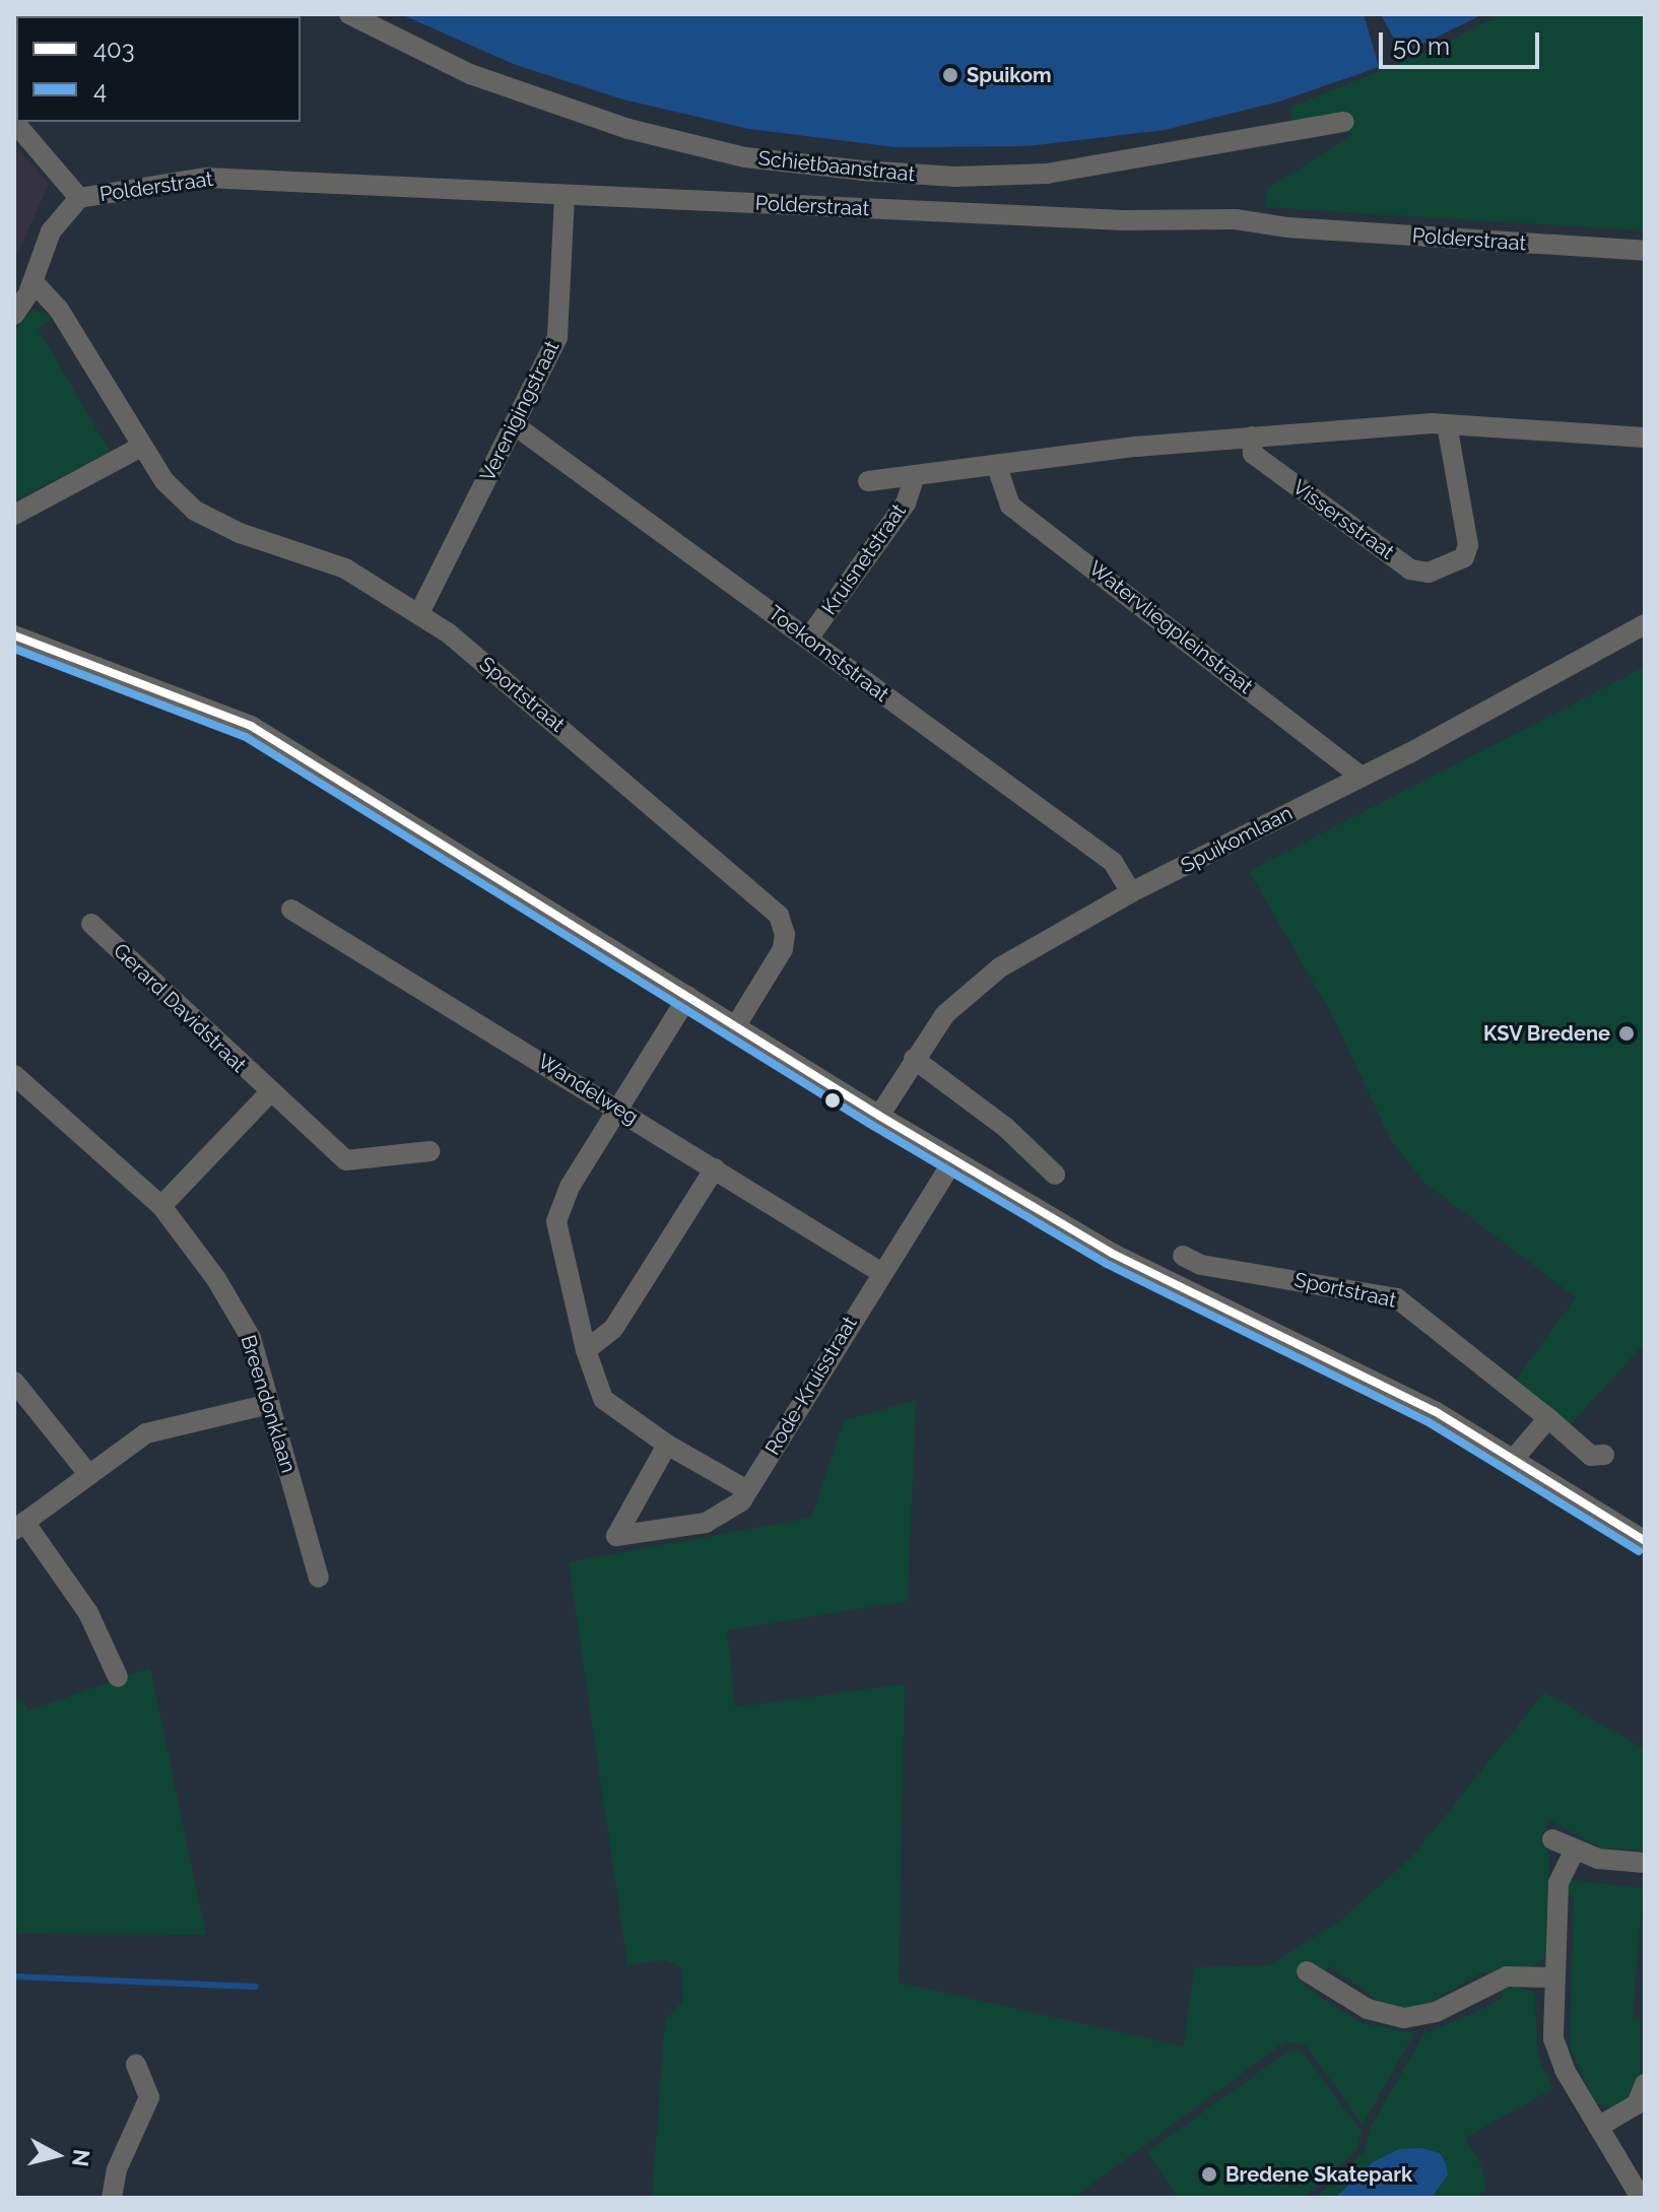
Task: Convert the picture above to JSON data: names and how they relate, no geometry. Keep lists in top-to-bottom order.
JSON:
{
  "streets": {
    "street": [
      "Schietbaanstraat",
      "Polderstraat",
      "Verenigingstraat",
      "Vissersstraat",
      "Kruisnetstraat",
      "Watervliegpleinstraat",
      "Toekomststraat",
      "Sportstraat",
      "Spuikomlaan",
      "Gerard Davidstraat",
      "Wandelweg",
      "Rode-Kruisstraat",
      "Breendonklaan"
    ]
  },
  "crossings": [
    ["Polderstraat", "Verenigingstraat"],
    ["Polderstraat", "Sportstraat"],
    ["Verenigingstraat", "Toekomststraat"],
    ["Verenigingstraat", "Sportstraat"],
    ["Kruisnetstraat", "Toekomststraat"],
    ["Watervliegpleinstraat", "Spuikomlaan"],
    ["Toekomststraat", "Spuikomlaan"],
    ["Wandelweg", "Rode-Kruisstraat"]
  ],
  "places": ["Spuikom", "KSV Bredene", "Bredene Skatepark"],
  "lines": ["transit line 403", "transit line 4"],
  "legend": ["403", "4"],
  "scale_bar": "50 m",
  "north": "right"
}
